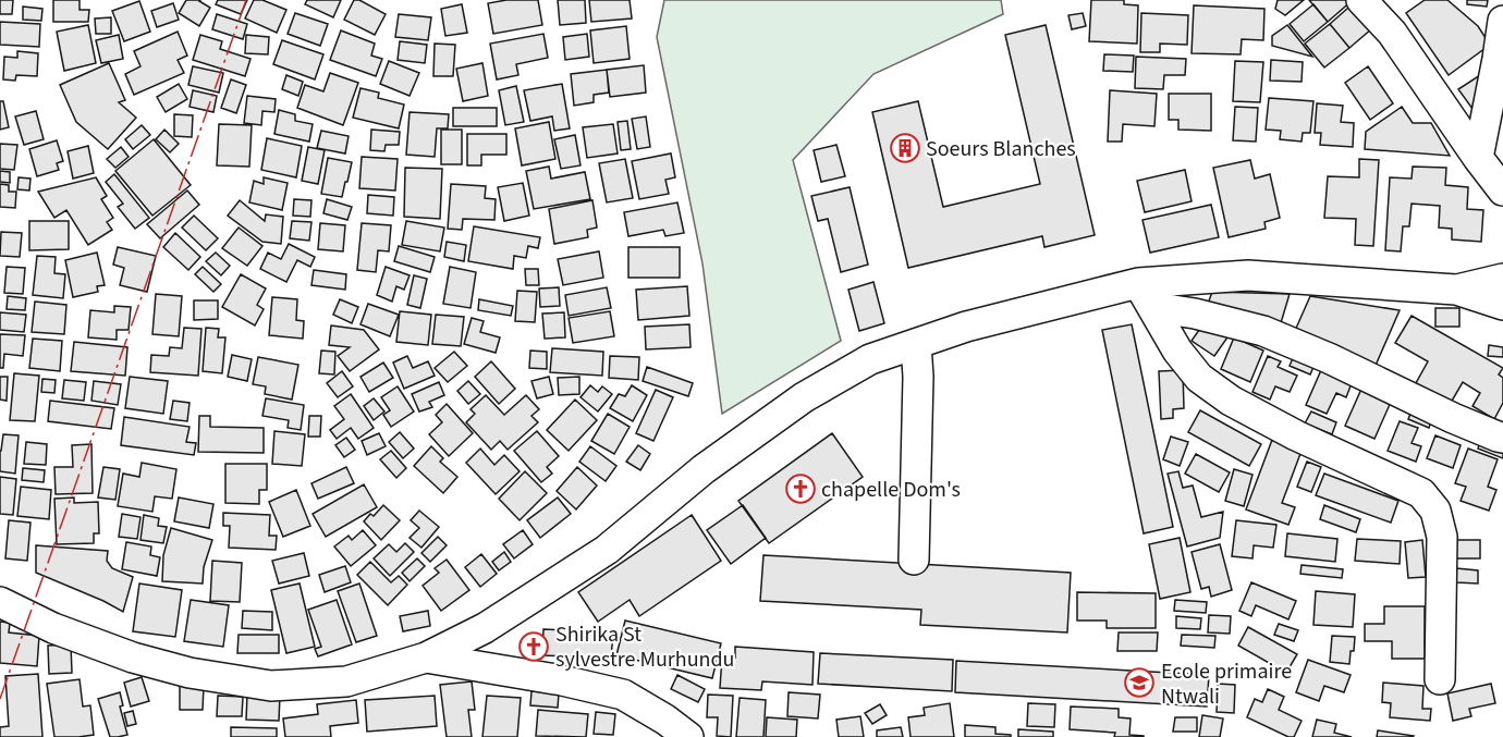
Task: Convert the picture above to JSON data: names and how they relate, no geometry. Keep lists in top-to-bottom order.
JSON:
{
  "places": {
    "building": ["Soeurs Blanches"],
    "church": ["chapelle Dom's", "Shirika St sylvestre Murhundu"],
    "school or university": ["Ecole primaire Ntwali"]
  }
}
